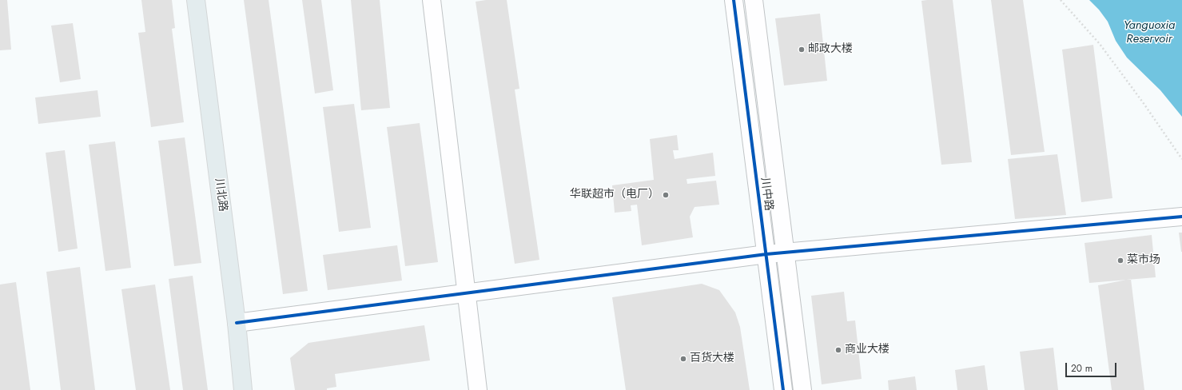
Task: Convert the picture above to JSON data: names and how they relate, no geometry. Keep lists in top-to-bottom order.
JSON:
{
  "streets": {
    "main road": ["川北路"],
    "street": ["川中路"]
  },
  "water": ["Yanguoxia Reservoir"],
  "places": [
    "邮政大楼",
    "华联超市（电厂）",
    "菜市场",
    "商业大楼",
    "百货大楼"
  ],
  "scale_bar": "20 m"
}
